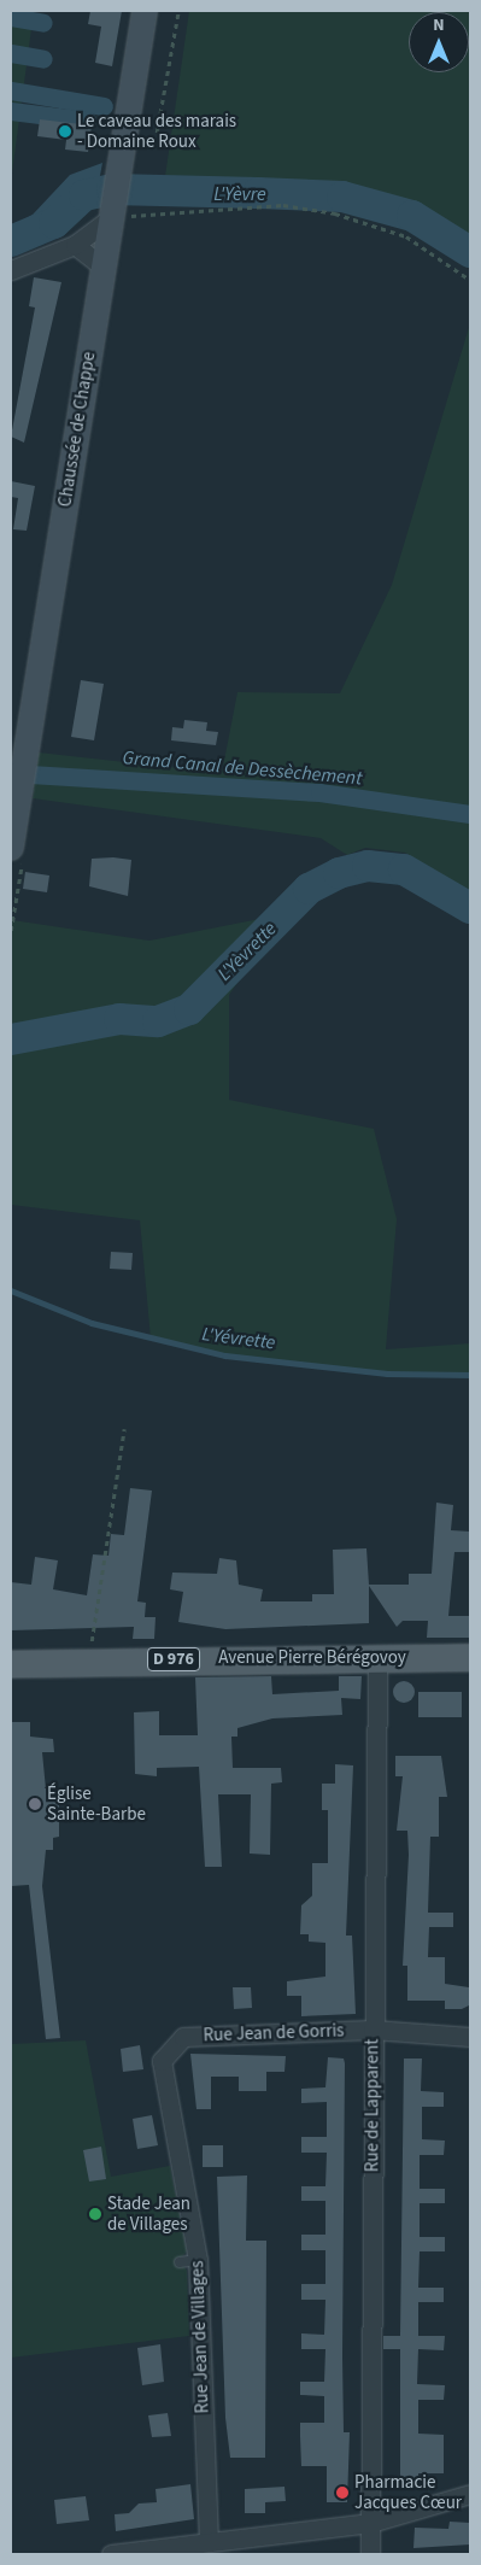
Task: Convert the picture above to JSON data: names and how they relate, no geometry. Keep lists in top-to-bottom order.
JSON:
{
  "streets": {
    "main road": ["Chaussée de Chappe", "Avenue Pierre Bérégovoy", "D 976"],
    "street": ["Rue Jean de Gorris", "Rue de Lapparent", "Rue Jean de Villages"]
  },
  "crossings": [
    ["Avenue Pierre Bérégovoy", "Rue de Lapparent"],
    ["Rue Jean de Gorris", "Rue de Lapparent"],
    ["Rue Jean de Gorris", "Rue Jean de Villages"]
  ],
  "water": [
    "L'Yèvre",
    "Grand Canal de Dessèchement",
    "L'Yèvrette",
    "L'Yévrette"
  ],
  "places": [
    "Le caveau des marais - Domaine Roux",
    "Église Sainte-Barbe",
    "Stade Jean de Villages",
    "Pharmacie Jacques Cœur"
  ],
  "north": "top"
}
